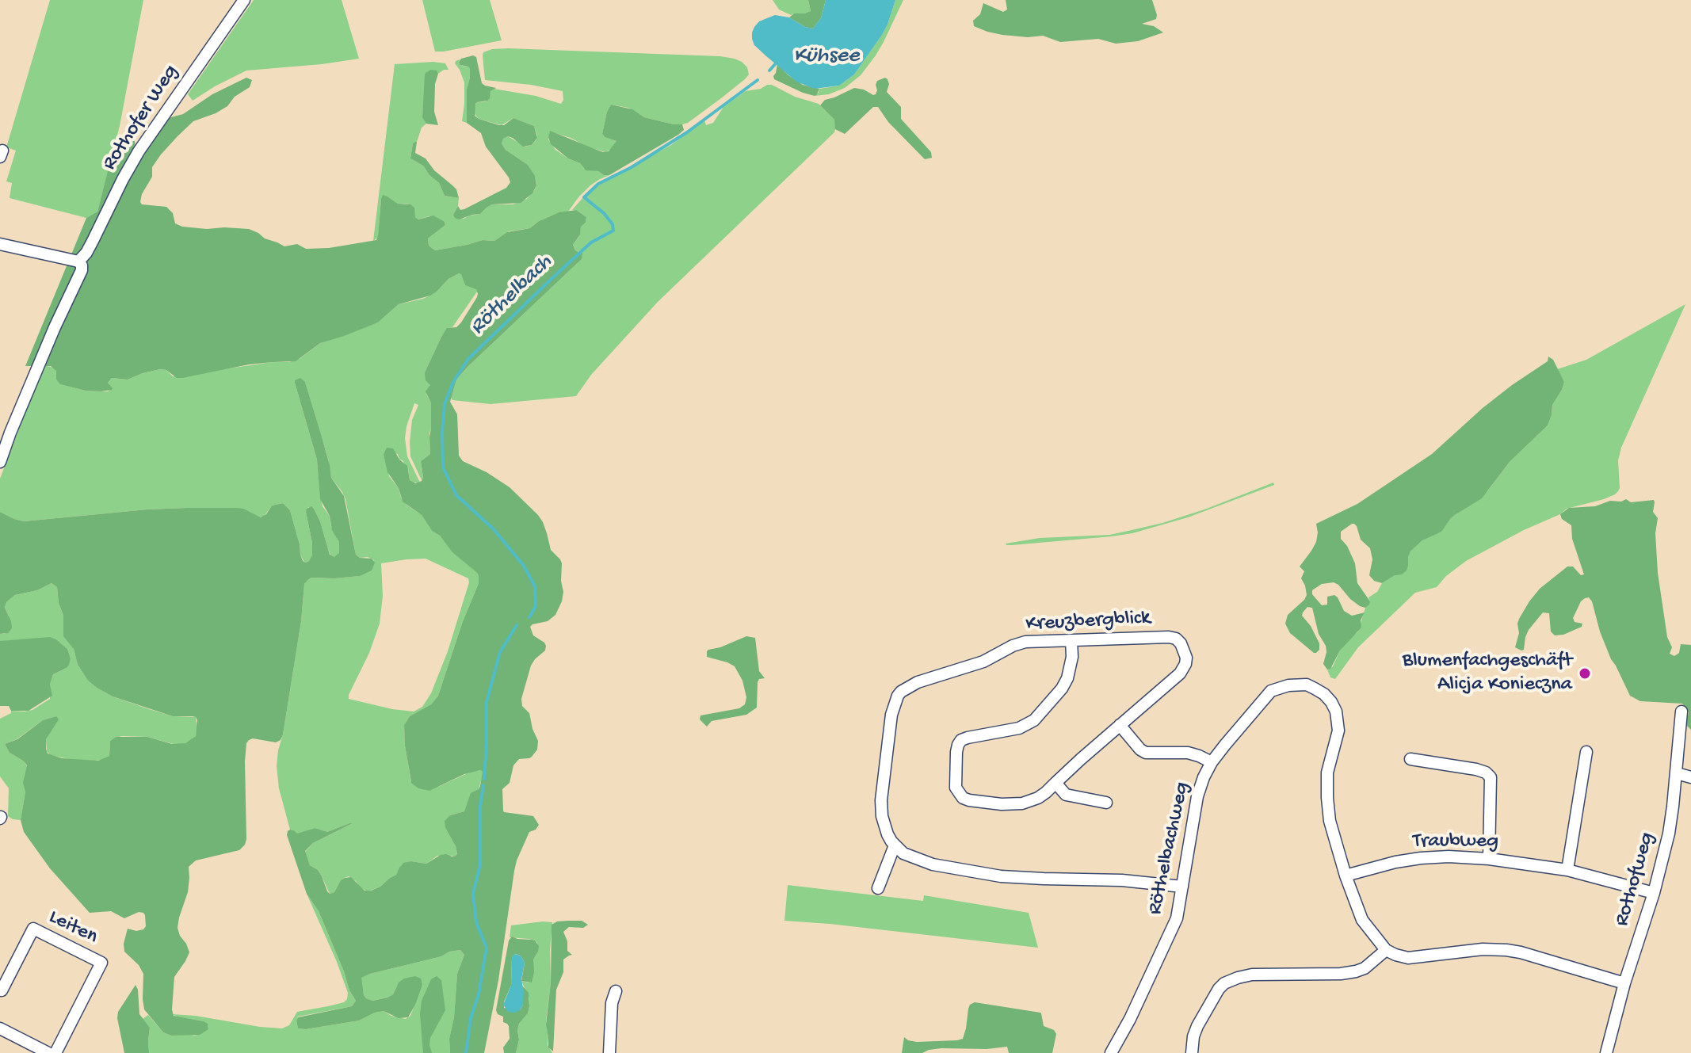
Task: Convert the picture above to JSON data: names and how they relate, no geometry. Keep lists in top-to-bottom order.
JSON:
{
  "streets": {
    "street": [
      "Rothofer Weg",
      "Kreuzbergblick",
      "Traubweg",
      "Röthelbachweg",
      "Rothofweg",
      "Leiten"
    ]
  },
  "crossings": [
    ["Traubweg", "Röthelbachweg"],
    ["Traubweg", "Rothofweg"]
  ],
  "water": ["Kühsee", "Röthelbach"],
  "places": ["Blumenfachgeschäft Alicja Konieczna"]
}
